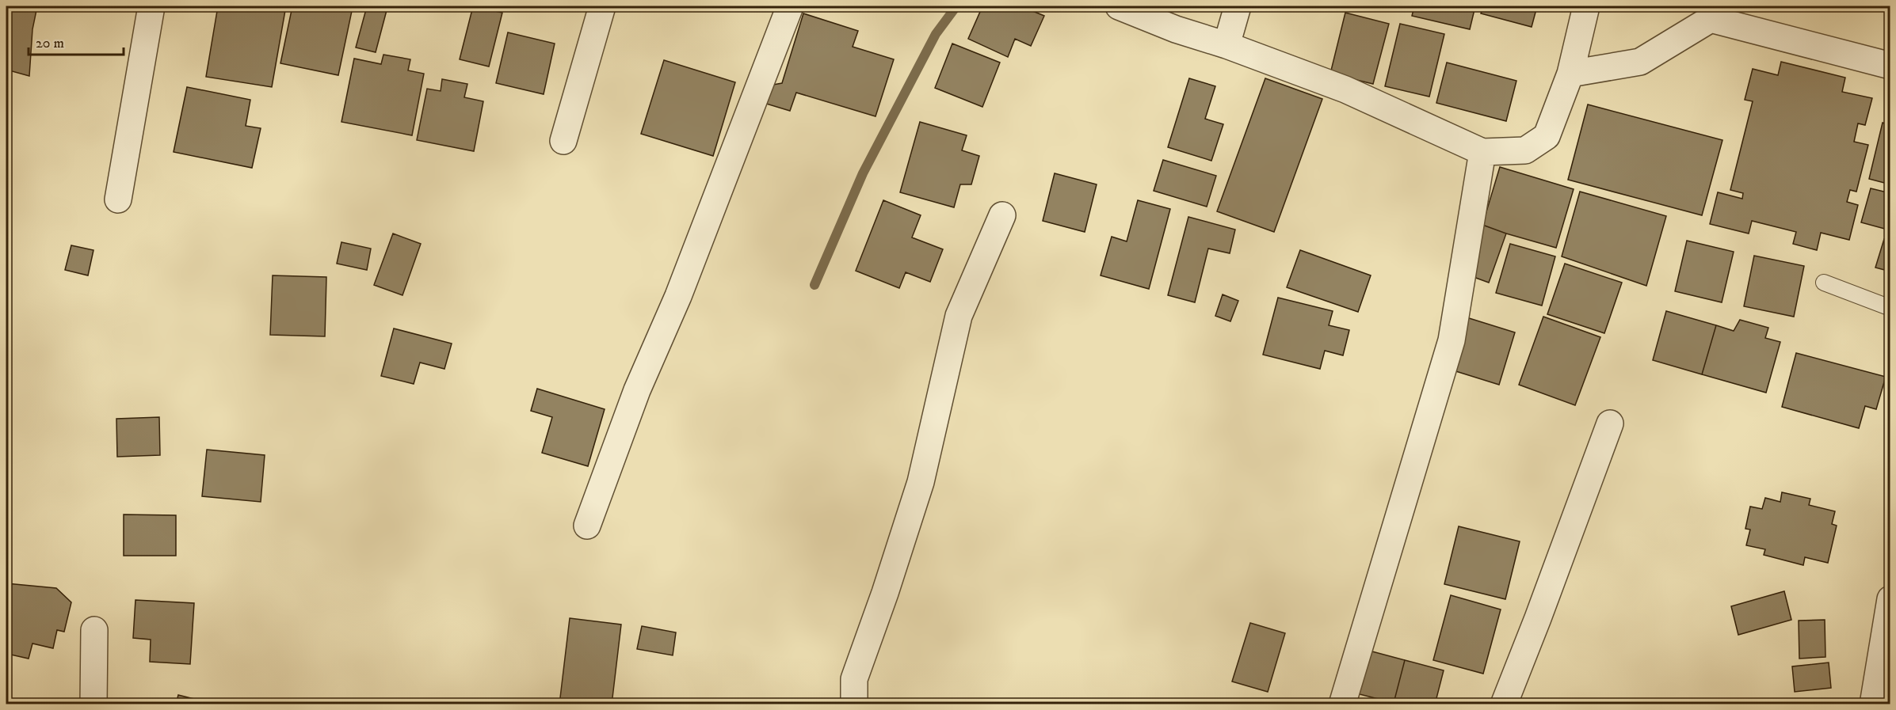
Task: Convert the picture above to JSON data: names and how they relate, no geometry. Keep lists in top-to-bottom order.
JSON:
{
  "scale_bar": "20 m"
}
